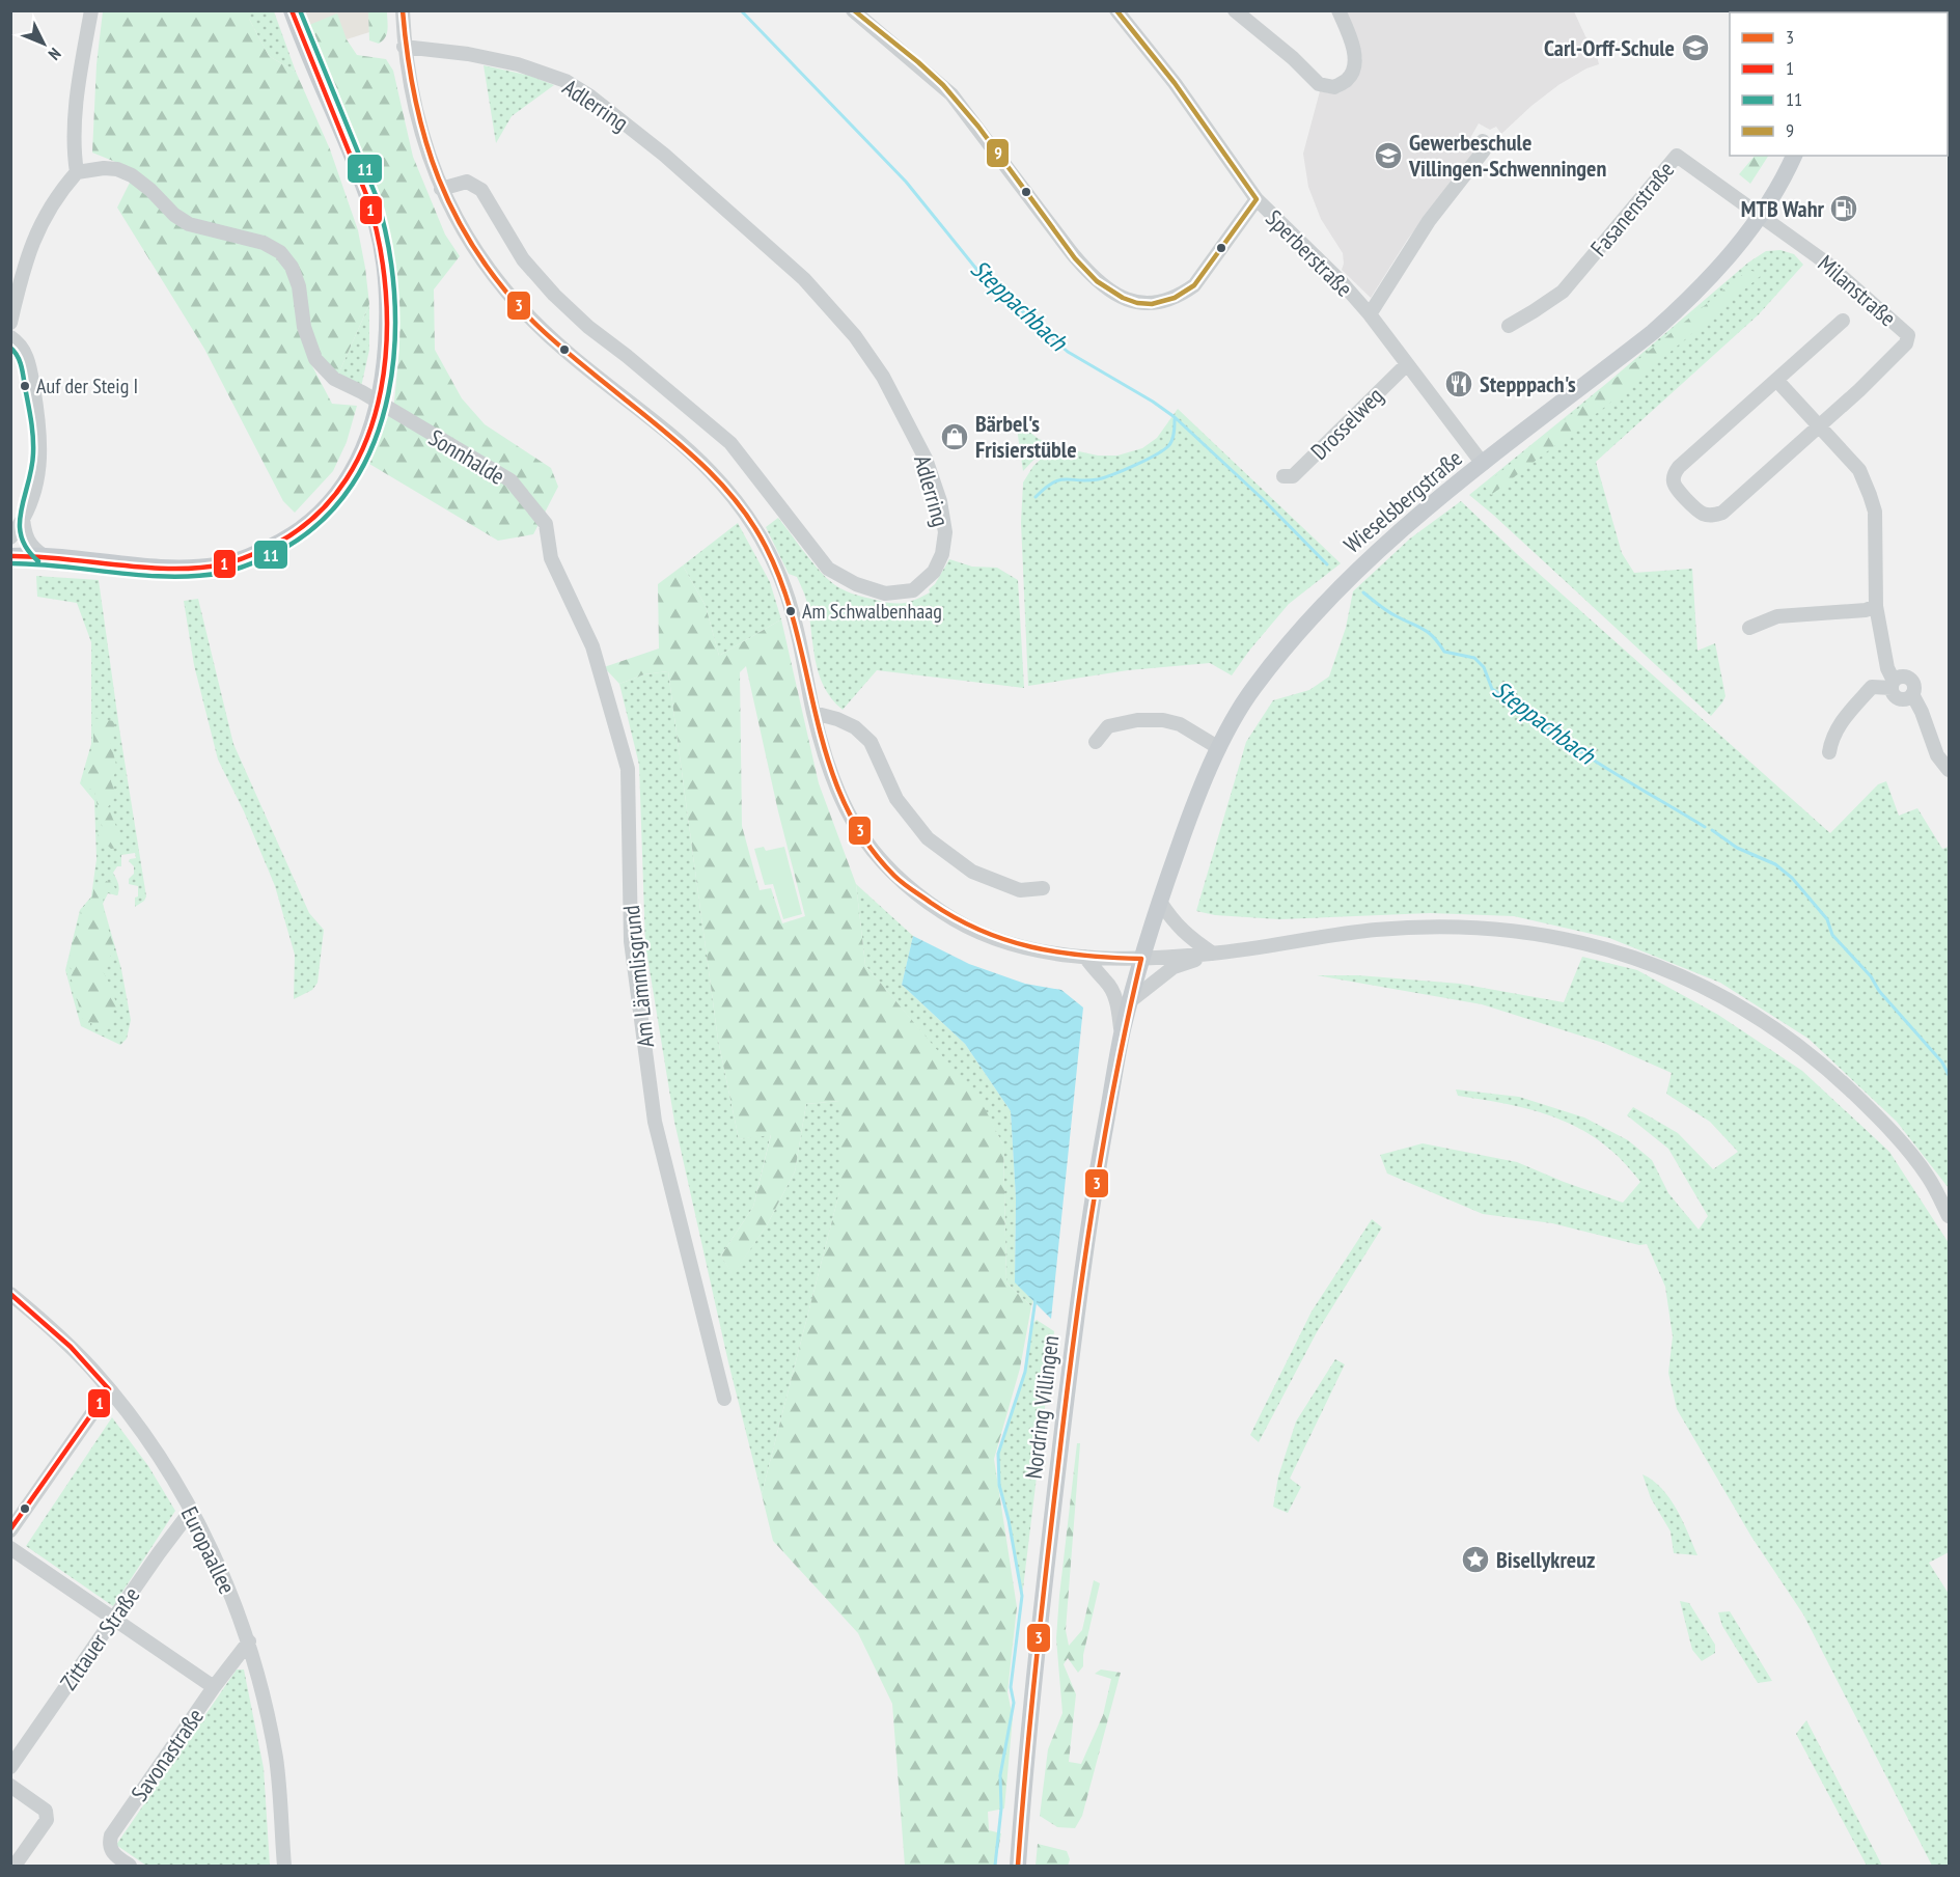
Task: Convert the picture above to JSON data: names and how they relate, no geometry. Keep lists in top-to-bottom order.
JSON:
{
  "streets": {
    "main road": ["Wieselsbergstraße", "Nordring Villingen"],
    "street": [
      "Adlerring",
      "Fasanenstraße",
      "Sperberstraße",
      "Milanstraße",
      "Drosselweg",
      "Sonnhalde",
      "Am Lämmlisgrund",
      "Europaallee",
      "Zittauer Straße",
      "Savonastraße"
    ]
  },
  "crossings": [
    ["Fasanenstraße", "Milanstraße"],
    ["Fasanenstraße", "Wieselsbergstraße"],
    ["Sperberstraße", "Drosselweg"],
    ["Sperberstraße", "Wieselsbergstraße"],
    ["Milanstraße", "Wieselsbergstraße"],
    ["Sonnhalde", "Am Lämmlisgrund"],
    ["Wieselsbergstraße", "Nordring Villingen"],
    ["Europaallee", "Zittauer Straße"],
    ["Europaallee", "Savonastraße"]
  ],
  "water": ["Steppachbach"],
  "places": {
    "school or university": ["Carl-Orff-Schule", "Gewerbeschule Villingen-Schwenningen"],
    "fuel station": ["MTB Wahr"],
    "restaurant": ["Stepppach's"],
    "other": ["Auf der Steig I", "Am Schwalbenhaag"],
    "shop": ["Bärbel's Frisierstüble"],
    "place": ["Bisellykreuz"]
  },
  "lines": [
    "transit line 3",
    "transit line 1",
    "transit line 11",
    "transit line 9"
  ],
  "legend": [
    "3",
    "1",
    "11",
    "9"
  ],
  "north": "bottom right"
}
